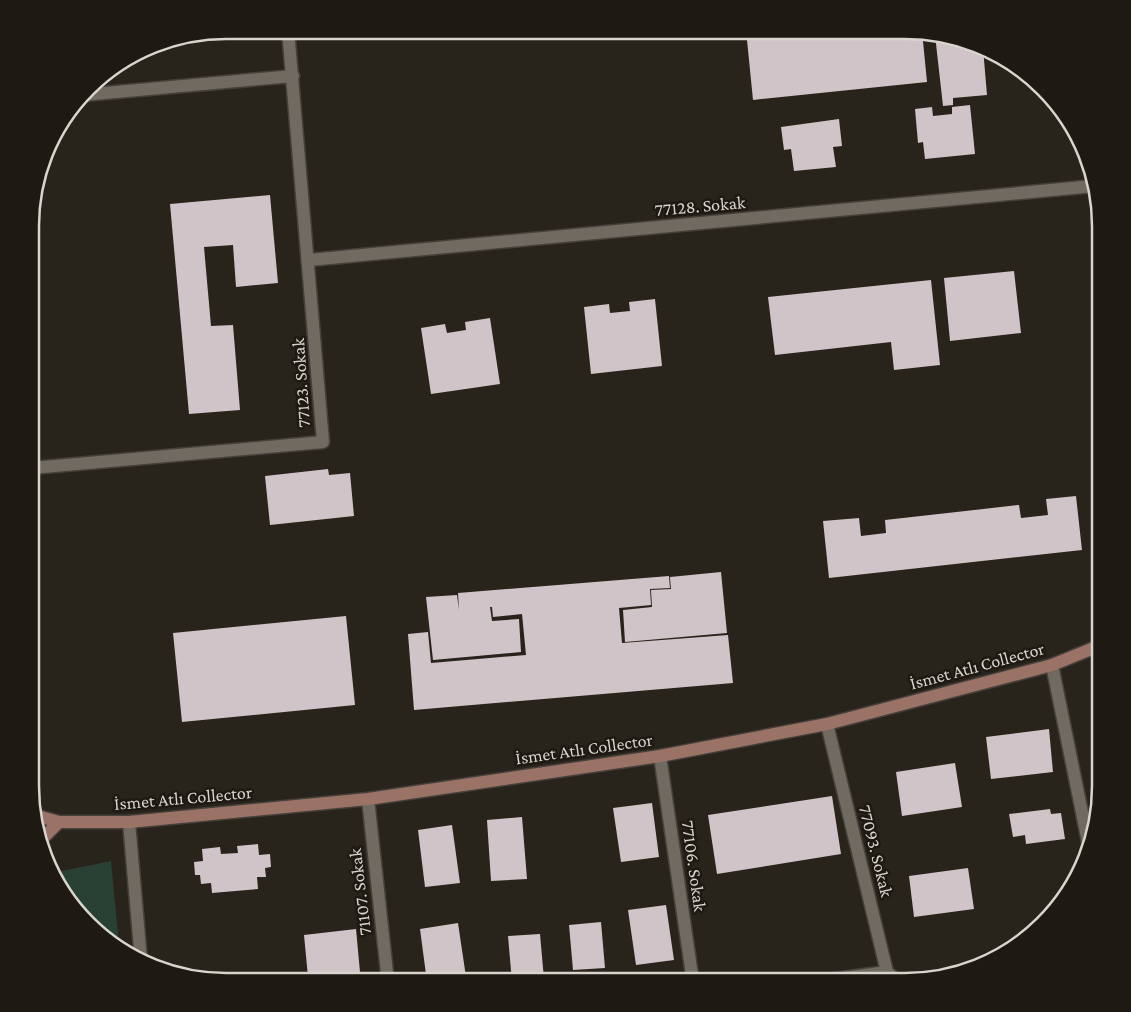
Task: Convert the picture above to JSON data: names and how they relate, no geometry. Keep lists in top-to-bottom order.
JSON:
{
  "streets": {
    "main road": ["İsmet Atlı Collector"],
    "street": [
      "77128. Sokak",
      "77123. Sokak",
      "77093. Sokak",
      "77106. Sokak",
      "71107. Sokak"
    ]
  },
  "crossings": [
    ["77128. Sokak", "77123. Sokak"],
    ["İsmet Atlı Collector", "77093. Sokak"],
    ["İsmet Atlı Collector", "77106. Sokak"],
    ["İsmet Atlı Collector", "71107. Sokak"]
  ]
}
